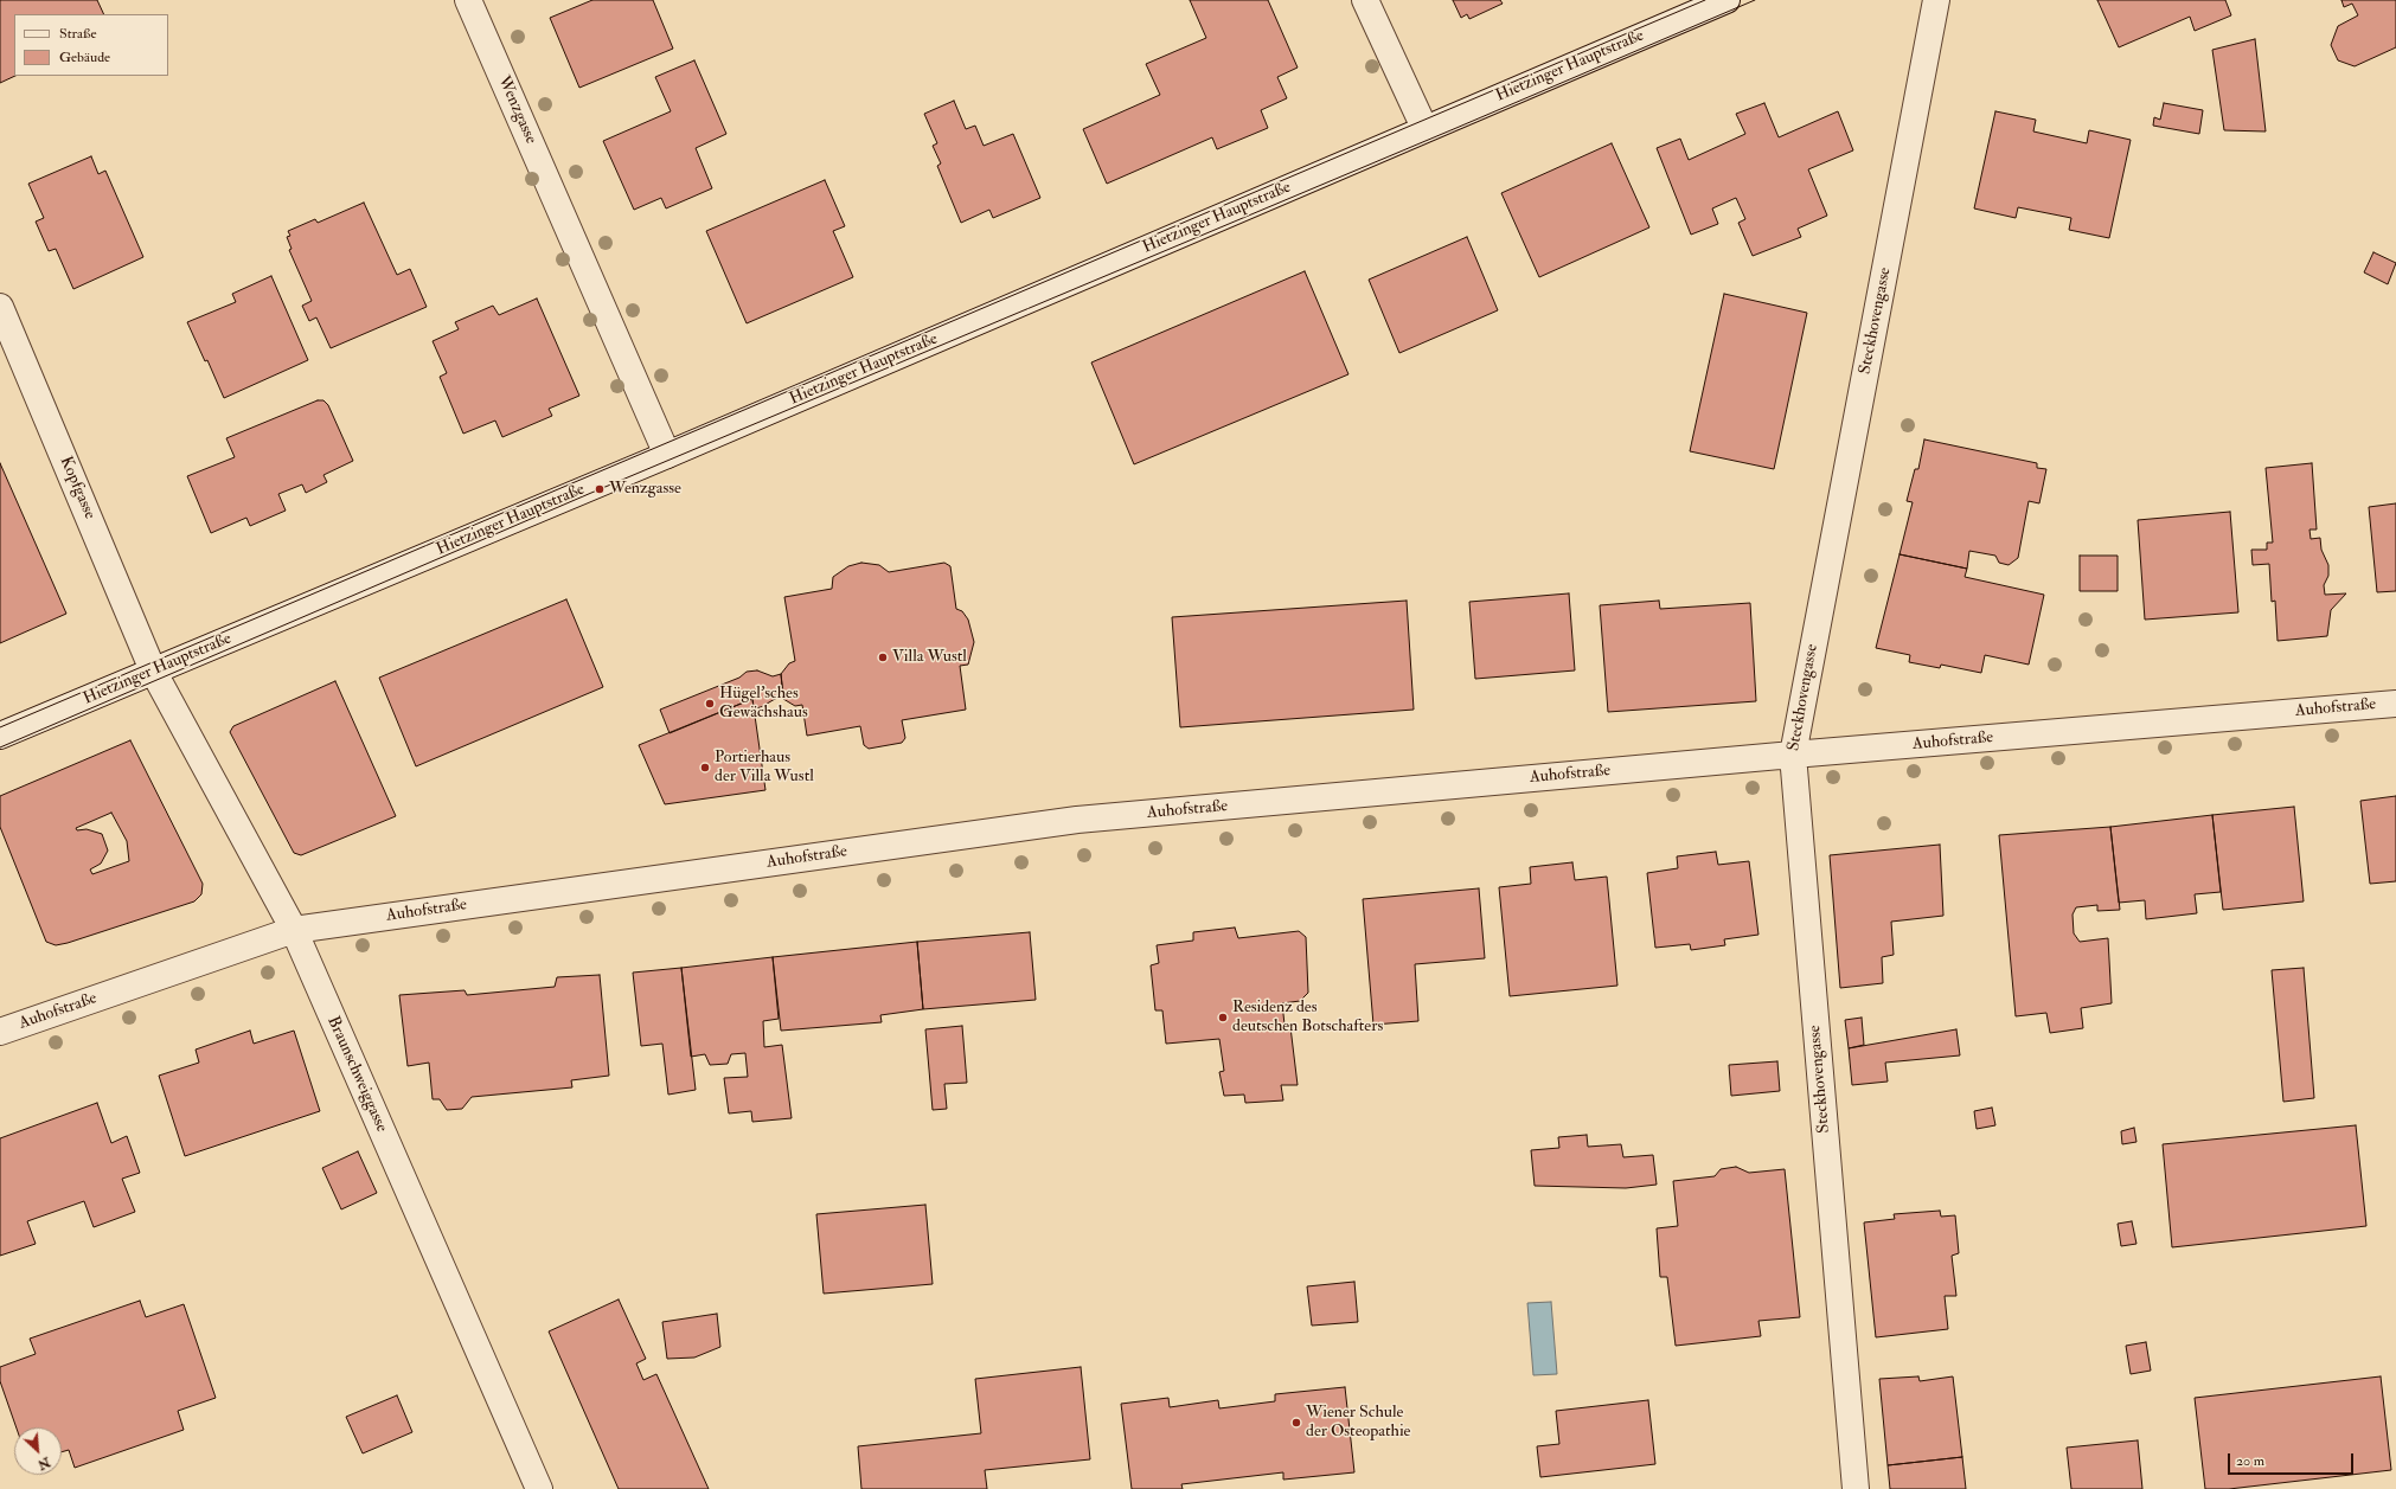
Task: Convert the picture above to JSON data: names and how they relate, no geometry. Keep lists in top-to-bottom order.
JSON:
{
  "streets": {
    "street": [
      "Hietzinger Hauptstraße",
      "Wenzgasse",
      "Steckhovengasse",
      "Kopfgasse",
      "Auhofstraße",
      "Braunschweiggasse"
    ]
  },
  "crossings": [
    ["Hietzinger Hauptstraße", "Wenzgasse"],
    ["Hietzinger Hauptstraße", "Kopfgasse"],
    ["Hietzinger Hauptstraße", "Braunschweiggasse"],
    ["Steckhovengasse", "Auhofstraße"],
    ["Kopfgasse", "Braunschweiggasse"],
    ["Auhofstraße", "Braunschweiggasse"]
  ],
  "places": [
    "Wenzgasse",
    "Villa Wustl",
    "Hügel'sches Gewächshaus",
    "Portierhaus der Villa Wustl",
    "Residenz des deutschen Botschafters",
    "Wiener Schule der Osteopathie"
  ],
  "legend": ["Straße", "Gebäude"],
  "scale_bar": "20 m",
  "north": "bottom right"
}
